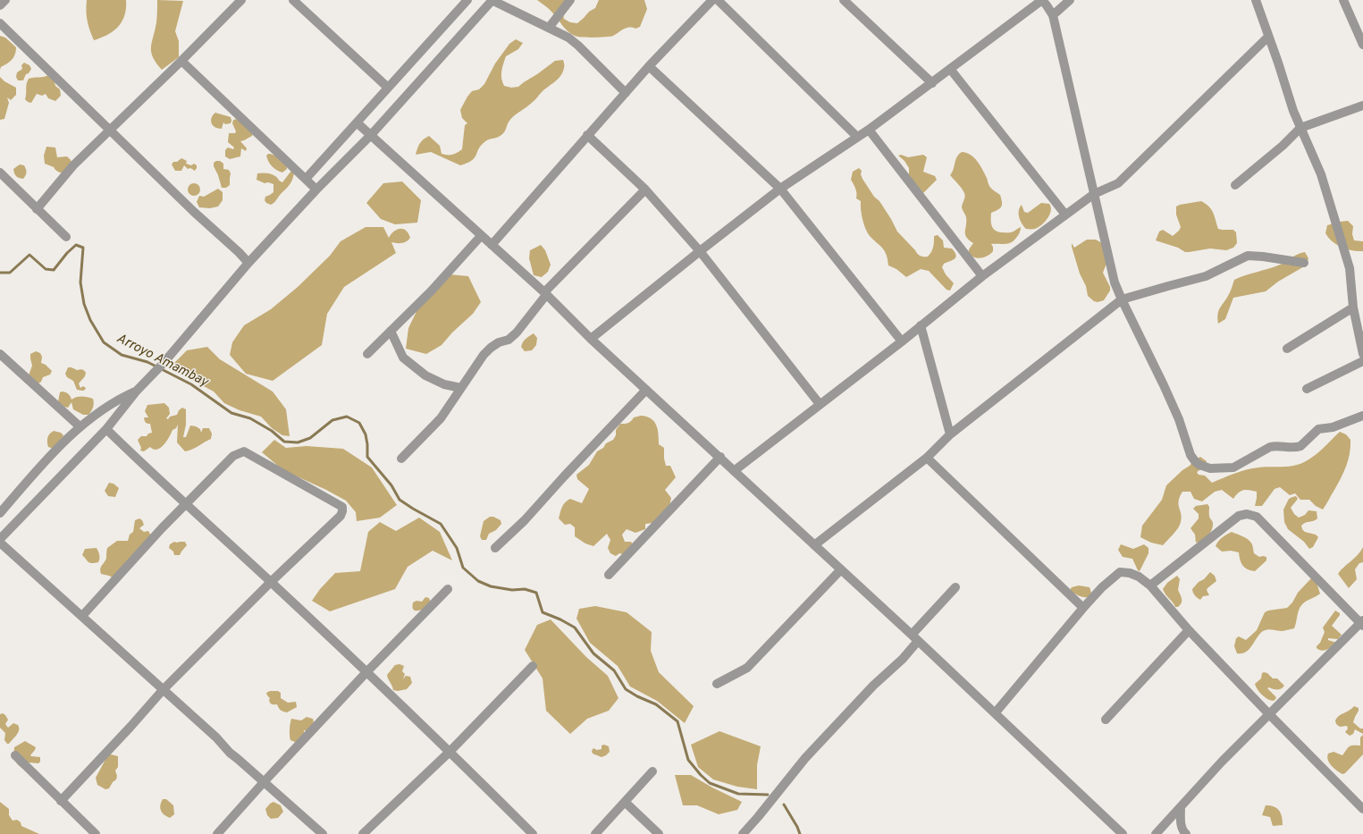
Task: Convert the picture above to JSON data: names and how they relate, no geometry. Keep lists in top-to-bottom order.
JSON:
{
  "water": ["Arroyo Amambay"]
}
